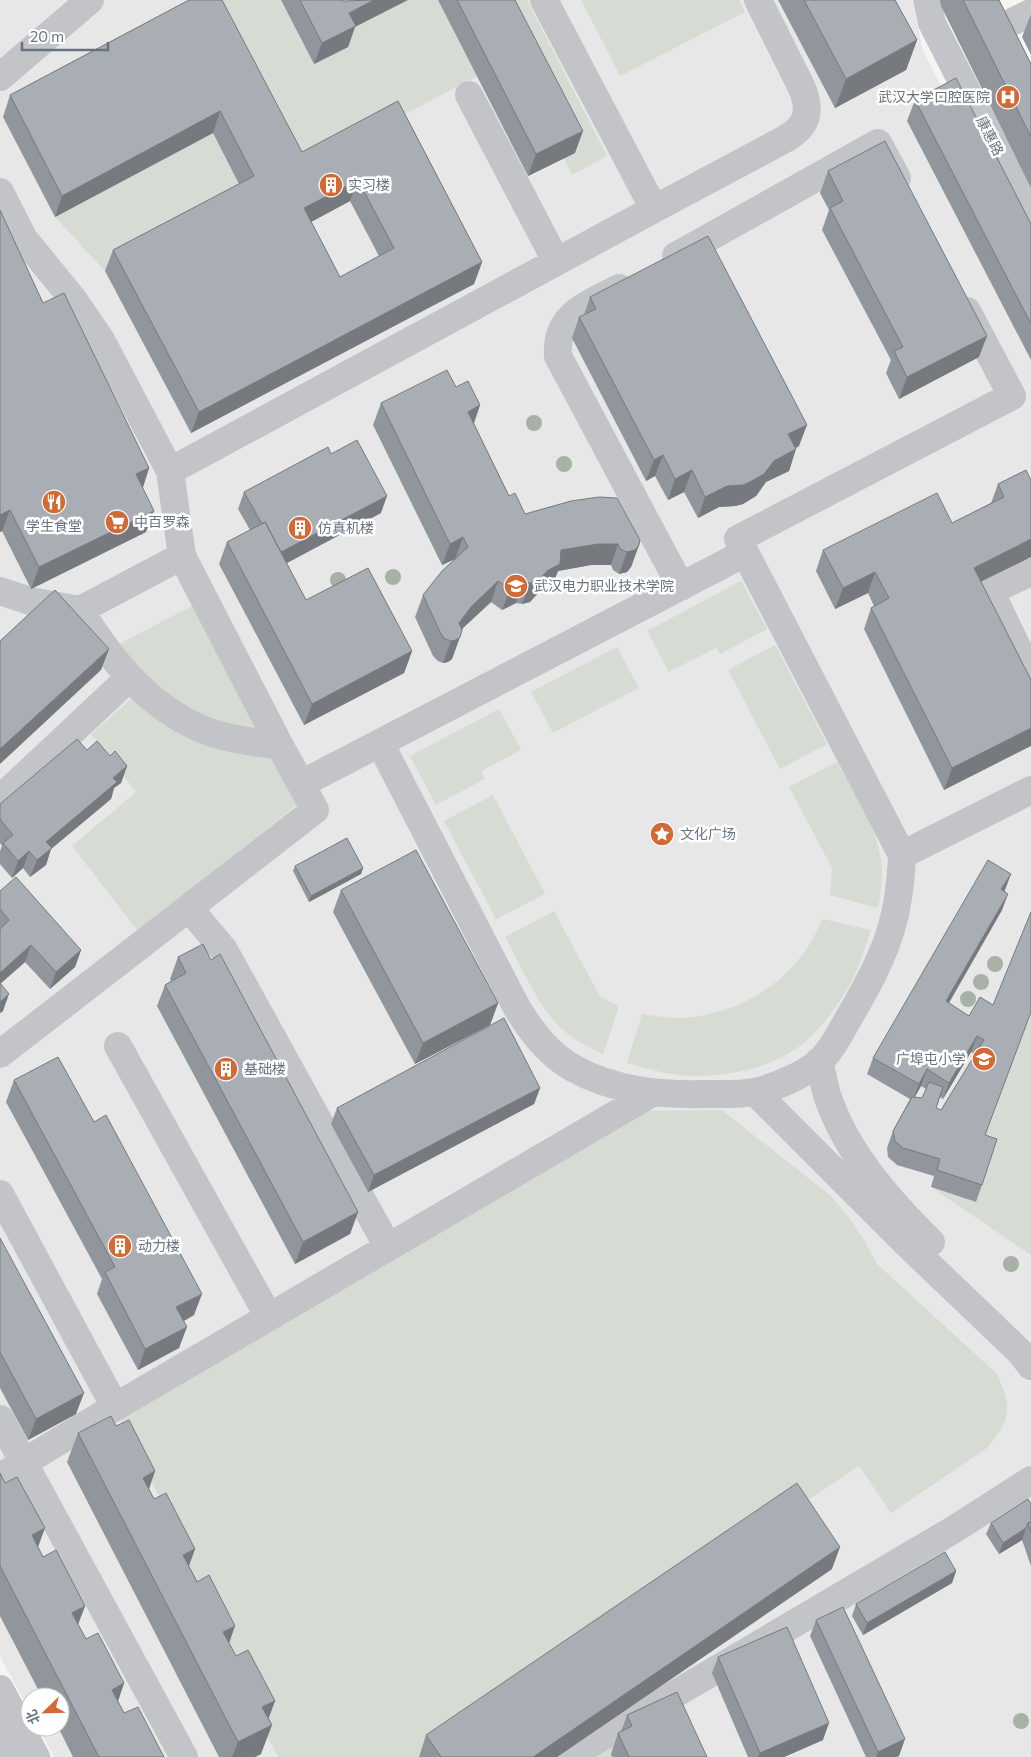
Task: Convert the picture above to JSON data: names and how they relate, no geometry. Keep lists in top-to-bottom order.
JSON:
{
  "streets": {
    "street": ["康惠路"]
  },
  "places": {
    "hospital": ["武汉大学口腔医院"],
    "building": [
      "实习楼",
      "仿真机楼",
      "基础楼",
      "动力楼"
    ],
    "restaurant": ["学生食堂"],
    "supermarket": ["中百罗森"],
    "school or university": ["武汉电力职业技术学院", "广埠屯小学"],
    "place": ["文化广场"]
  },
  "scale_bar": "20 m",
  "north": "bottom left"
}
